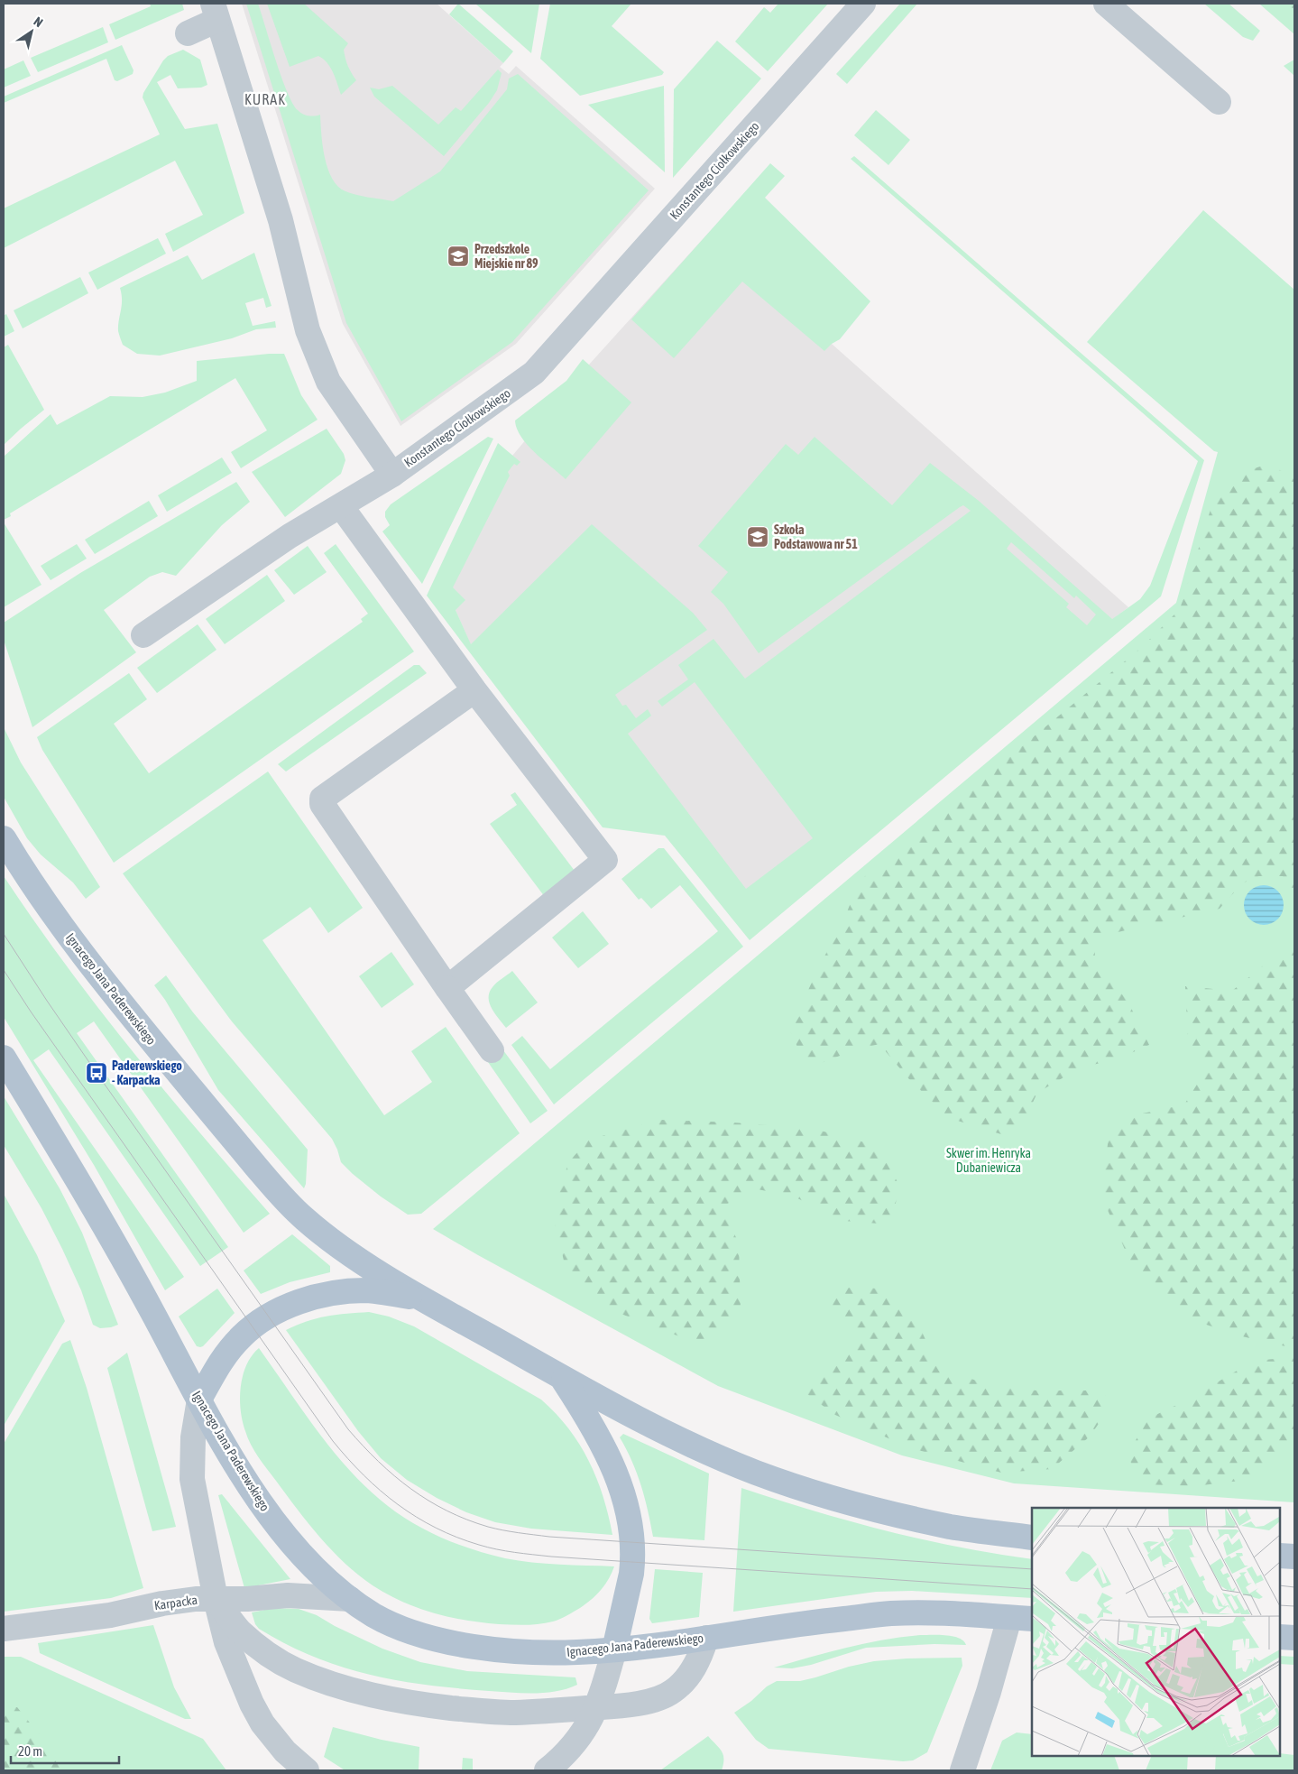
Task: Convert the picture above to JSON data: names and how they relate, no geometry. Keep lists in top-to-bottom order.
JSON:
{
  "streets": {
    "main road": ["Ignacego Jana Paderewskiego"],
    "street": ["Konstantego Ciołkowskiego", "Karpacka"]
  },
  "crossings": [
    ["Ignacego Jana Paderewskiego", "Karpacka"]
  ],
  "districts": ["KURAK"],
  "parks": ["Skwer im. Henryka Dubaniewicza"],
  "places": {
    "school or university": ["Przedszkole Miejskie nr 89", "Szkoła Podstawowa nr 51"],
    "bus stop": ["Paderewskiego - Karpacka"]
  },
  "scale_bar": "20 m",
  "north": "top right"
}
